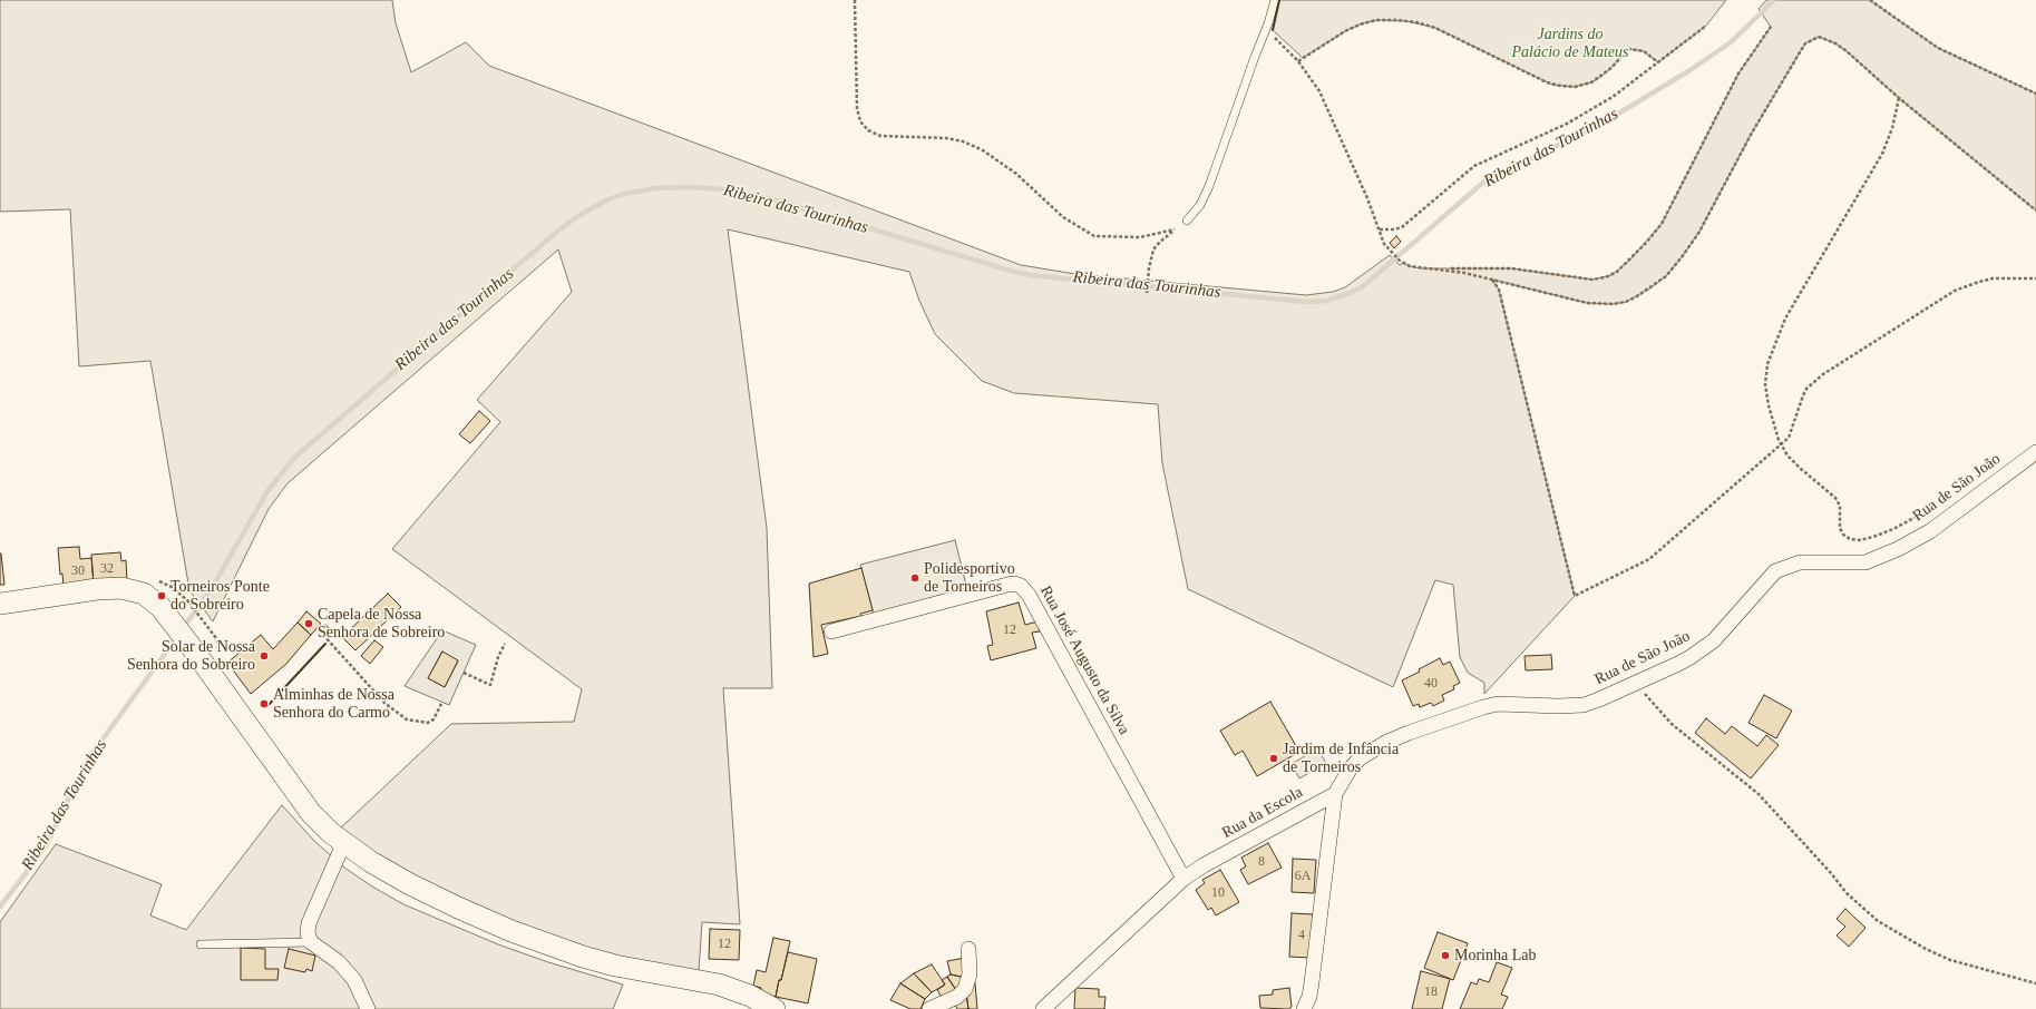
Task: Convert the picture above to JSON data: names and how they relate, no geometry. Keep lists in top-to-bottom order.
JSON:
{
  "streets": {
    "street": ["Rua de São João", "Rua José Augusto da Silva", "Rua da Escola"]
  },
  "crossings": [
    ["Rua de São João", "Rua da Escola"],
    ["Rua José Augusto da Silva", "Rua da Escola"]
  ],
  "water": ["Ribeira das Tourinhas"],
  "parks": ["Jardins do Palácio de Mateus"],
  "places": [
    "Polidesportivo de Torneiros",
    "Torneiros Ponte do Sobreiro",
    "Capela de Nossa Senhora de Sobreiro",
    "Solar de Nossa Senhora do Sobreiro",
    "Alminhas de Nossa Senhora do Carmo",
    "Jardim de Infância de Torneiros",
    "Morinha Lab"
  ],
  "house_numbers": [
    "32",
    "30",
    "12",
    "40",
    "8",
    "6A",
    "10",
    "4",
    "12",
    "18"
  ]
}
